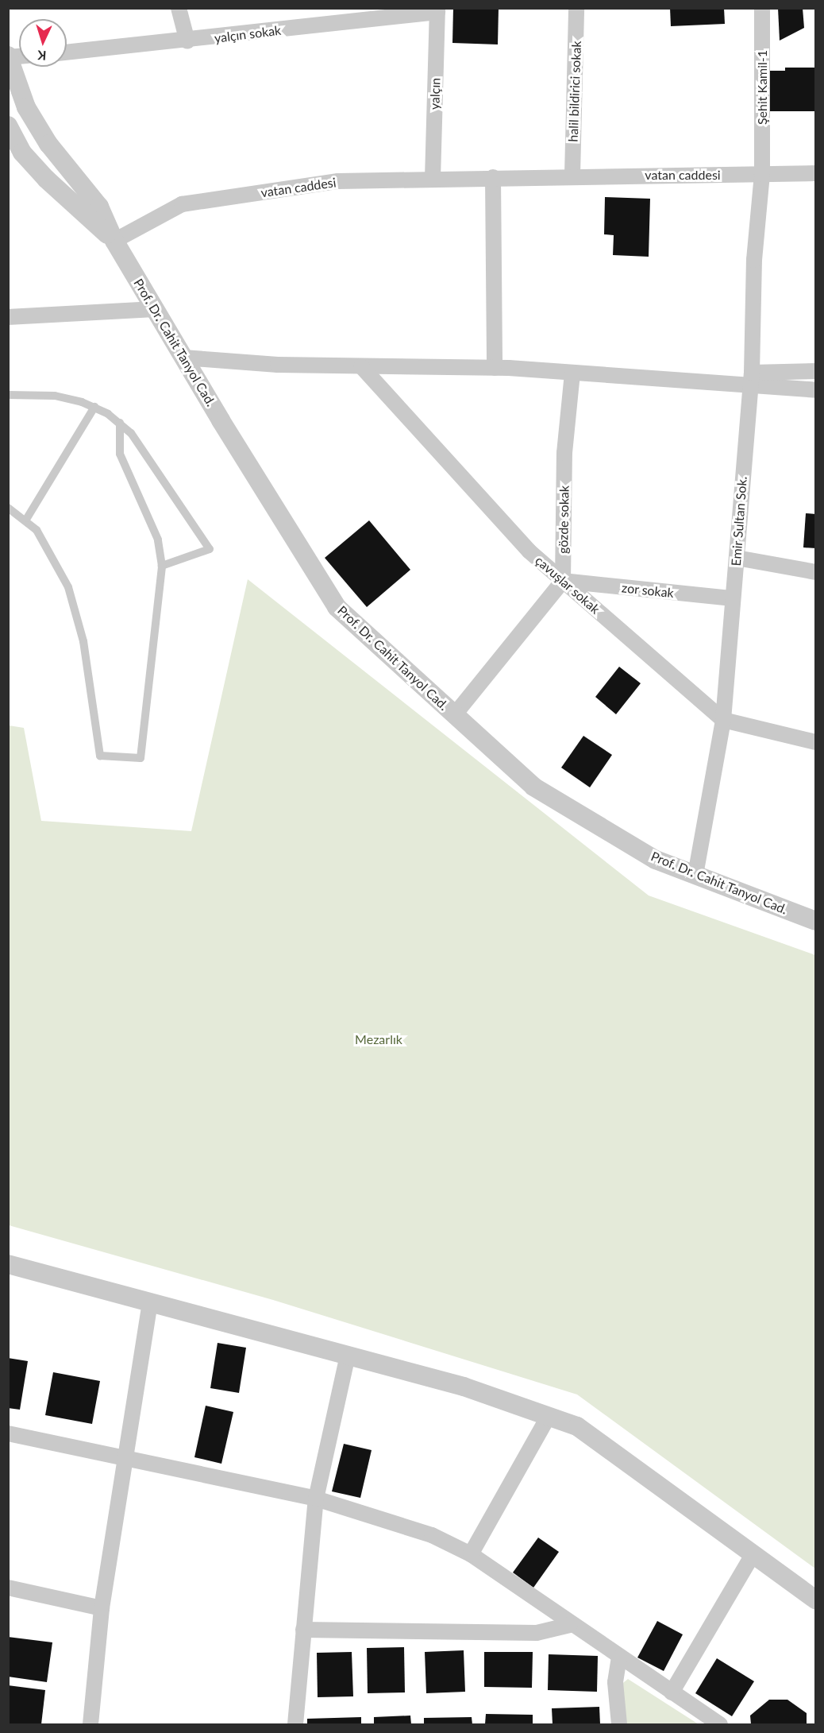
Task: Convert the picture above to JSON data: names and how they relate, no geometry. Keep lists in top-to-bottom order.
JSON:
{
  "streets": {
    "street": [
      "yalçın sokak",
      "Şehit Kamil-1",
      "halil bildirici sokak",
      "yalçın",
      "vatan caddesi",
      "Prof. Dr. Cahit Tanyol Cad.",
      "gözde sokak",
      "Emir Sultan Sok.",
      "çavuşlar sokak",
      "zor sokak"
    ]
  },
  "crossings": [
    ["yalçın sokak", "yalçın"],
    ["Şehit Kamil-1", "vatan caddesi"],
    ["Şehit Kamil-1", "Emir Sultan Sok."],
    ["halil bildirici sokak", "vatan caddesi"],
    ["yalçın", "vatan caddesi"],
    ["vatan caddesi", "Prof. Dr. Cahit Tanyol Cad."],
    ["vatan caddesi", "Emir Sultan Sok."],
    ["Prof. Dr. Cahit Tanyol Cad.", "Emir Sultan Sok."],
    ["gözde sokak", "çavuşlar sokak"],
    ["gözde sokak", "zor sokak"],
    ["Emir Sultan Sok.", "çavuşlar sokak"],
    ["Emir Sultan Sok.", "zor sokak"],
    ["çavuşlar sokak", "zor sokak"]
  ],
  "parks": ["Mezarlık"],
  "north": "bottom"
}
